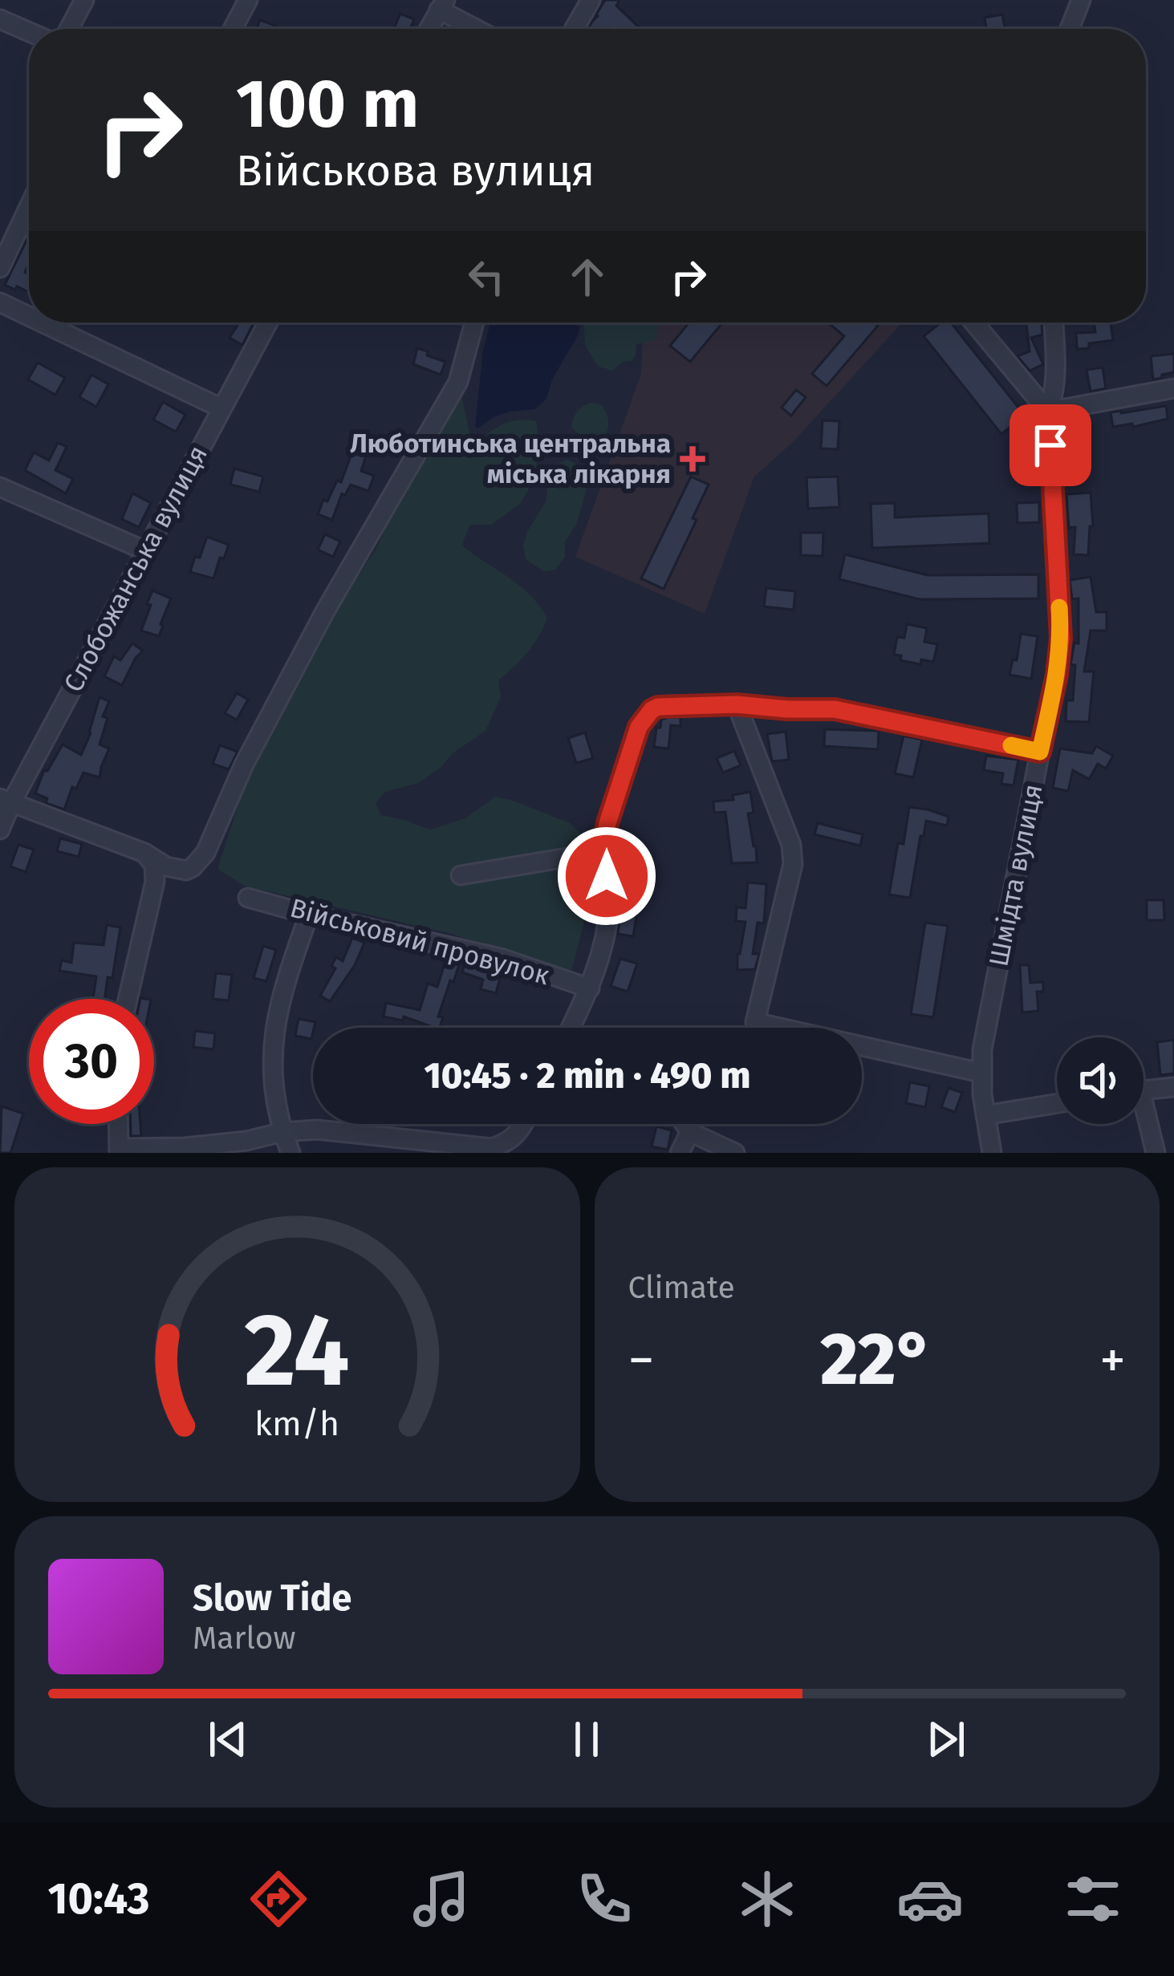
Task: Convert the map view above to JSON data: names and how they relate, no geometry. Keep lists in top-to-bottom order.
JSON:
{
  "streets": {
    "street": ["Слобожанська вулиця", "Шмідта вулиця", "Військовий провулок"]
  },
  "places": {
    "health": ["Люботинська центральна міська лікарня"]
  },
  "page": {
    "turn": ["100 m", "Військова вулиця"],
    "limit": "30",
    "trip": "10:45 · 2 min · 490 m",
    "tile": "Climate",
    "heat": ["−", "22°", "+"],
    "song": ["Slow Tide", "Marlow"],
    "tabs": "10:43",
    "gauge": ["24", "km/h"]
  }
}
